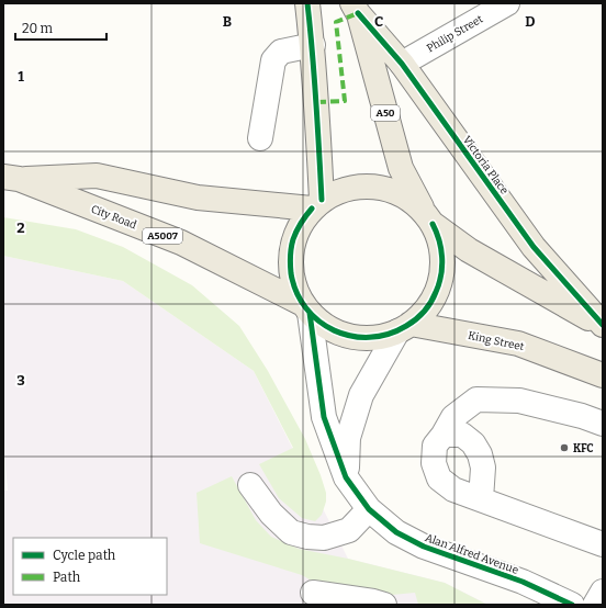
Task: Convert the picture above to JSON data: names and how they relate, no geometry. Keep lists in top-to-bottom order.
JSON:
{
  "streets": {
    "main road": [
      "A50",
      "Victoria Place",
      "City Road",
      "A5007",
      "King Street"
    ],
    "street": ["Philip Street", "Alan Alfred Avenue"]
  },
  "crossings": [
    ["Philip Street", "Victoria Place"],
    ["A50", "Victoria Place"],
    ["A50", "City Road"],
    ["A50", "King Street"],
    ["A50", "Alan Alfred Avenue"],
    ["Victoria Place", "City Road"],
    ["Victoria Place", "King Street"],
    ["Victoria Place", "Alan Alfred Avenue"],
    ["City Road", "King Street"],
    ["City Road", "Alan Alfred Avenue"],
    ["King Street", "Alan Alfred Avenue"]
  ],
  "places": ["KFC"],
  "legend": ["Cycle path", "Path"],
  "scale_bar": "20 m",
  "grid": {
    "columns": ["B", "C", "D"],
    "rows": ["1", "2", "3"]
  }
}
